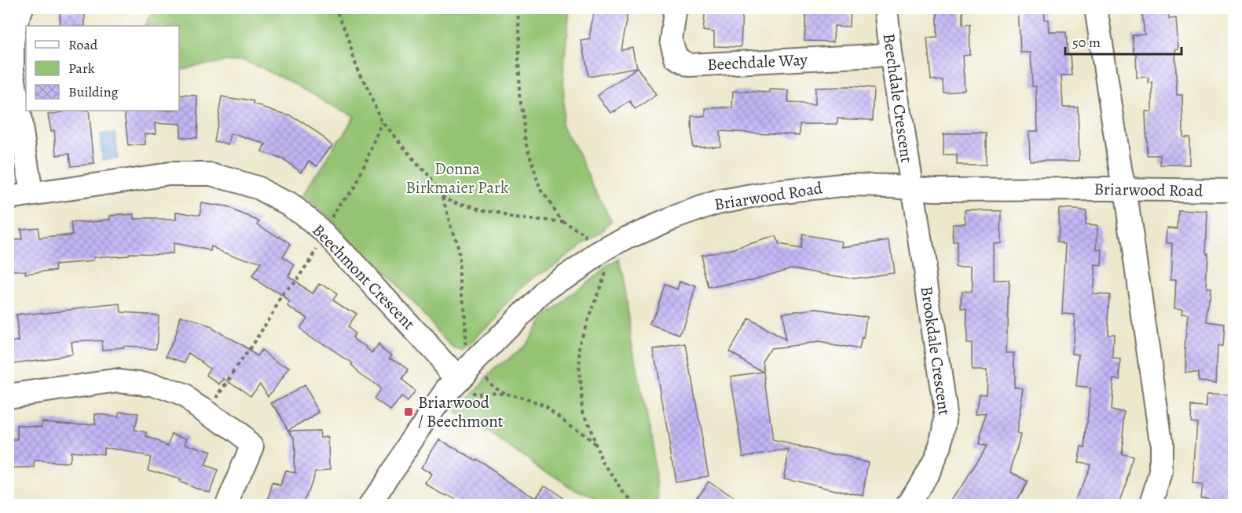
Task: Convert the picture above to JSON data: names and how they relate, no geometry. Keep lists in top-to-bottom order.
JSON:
{
  "streets": {
    "street": [
      "Beechdale Way",
      "Beechdale Crescent",
      "Briarwood Road",
      "Beechmont Crescent",
      "Brookdale Crescent"
    ]
  },
  "crossings": [
    ["Beechdale Way", "Beechdale Crescent"],
    ["Beechdale Crescent", "Briarwood Road"],
    ["Beechdale Crescent", "Brookdale Crescent"],
    ["Briarwood Road", "Beechmont Crescent"],
    ["Briarwood Road", "Brookdale Crescent"]
  ],
  "parks": ["Donna Birkmaier Park"],
  "places": {
    "transit": ["Briarwood / Beechmont"]
  },
  "legend": ["Road", "Park", "Building"],
  "scale_bar": "50 m"
}
